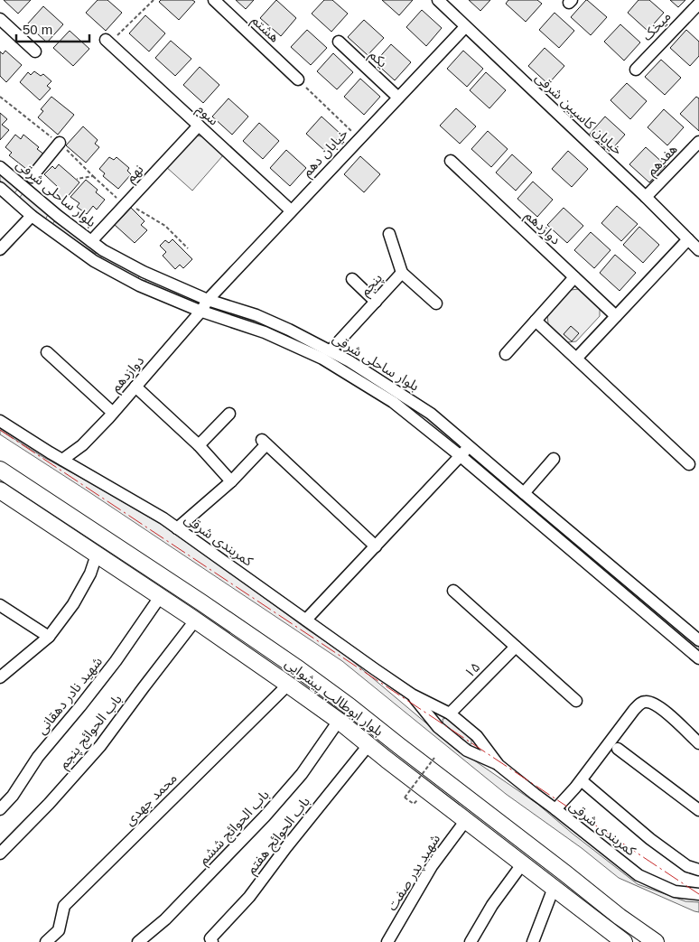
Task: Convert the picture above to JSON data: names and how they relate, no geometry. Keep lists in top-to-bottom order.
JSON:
{
  "streets": {
    "highway": ["بلوار ابوطالب پیشوایی"],
    "street": [
      "میخک",
      "هشتم",
      "یکم",
      "خیابان کاسپین شرقی",
      "سوم",
      "خیابان دهم",
      "هفدهم",
      "نهم",
      "بلوار ساحلی شرقی",
      "دوازدهم",
      "پنجم",
      "کمربندی شرقی",
      "۱۵",
      "شهید نادر دهقانی",
      "باب الحوائج پنجم",
      "محمد جهدی",
      "باب الحوائج ششم",
      "باب الحوائج هفتم",
      "شهید پدر صفت"
    ]
  },
  "crossings": [
    ["یکم", "خیابان دهم"],
    ["خیابان کاسپین شرقی", "خیابان دهم"],
    ["خیابان کاسپین شرقی", "هفدهم"],
    ["سوم", "خیابان دهم"],
    ["سوم", "نهم"],
    ["خیابان دهم", "بلوار ساحلی شرقی"],
    ["خیابان دهم", "دوازدهم"],
    ["نهم", "بلوار ساحلی شرقی"],
    ["بلوار ساحلی شرقی", "دوازدهم"],
    ["بلوار ساحلی شرقی", "پنجم"],
    ["دوازدهم", "کمربندی شرقی"],
    ["کمربندی شرقی", "۱۵"],
    ["شهید نادر دهقانی", "بلوار ابوطالب پیشوایی"],
    ["بلوار ابوطالب پیشوایی", "باب الحوائج پنجم"],
    ["بلوار ابوطالب پیشوایی", "محمد جهدی"],
    ["بلوار ابوطالب پیشوایی", "باب الحوائج ششم"],
    ["بلوار ابوطالب پیشوایی", "باب الحوائج هفتم"],
    ["بلوار ابوطالب پیشوایی", "شهید پدر صفت"]
  ],
  "scale_bar": "50 m"
}
